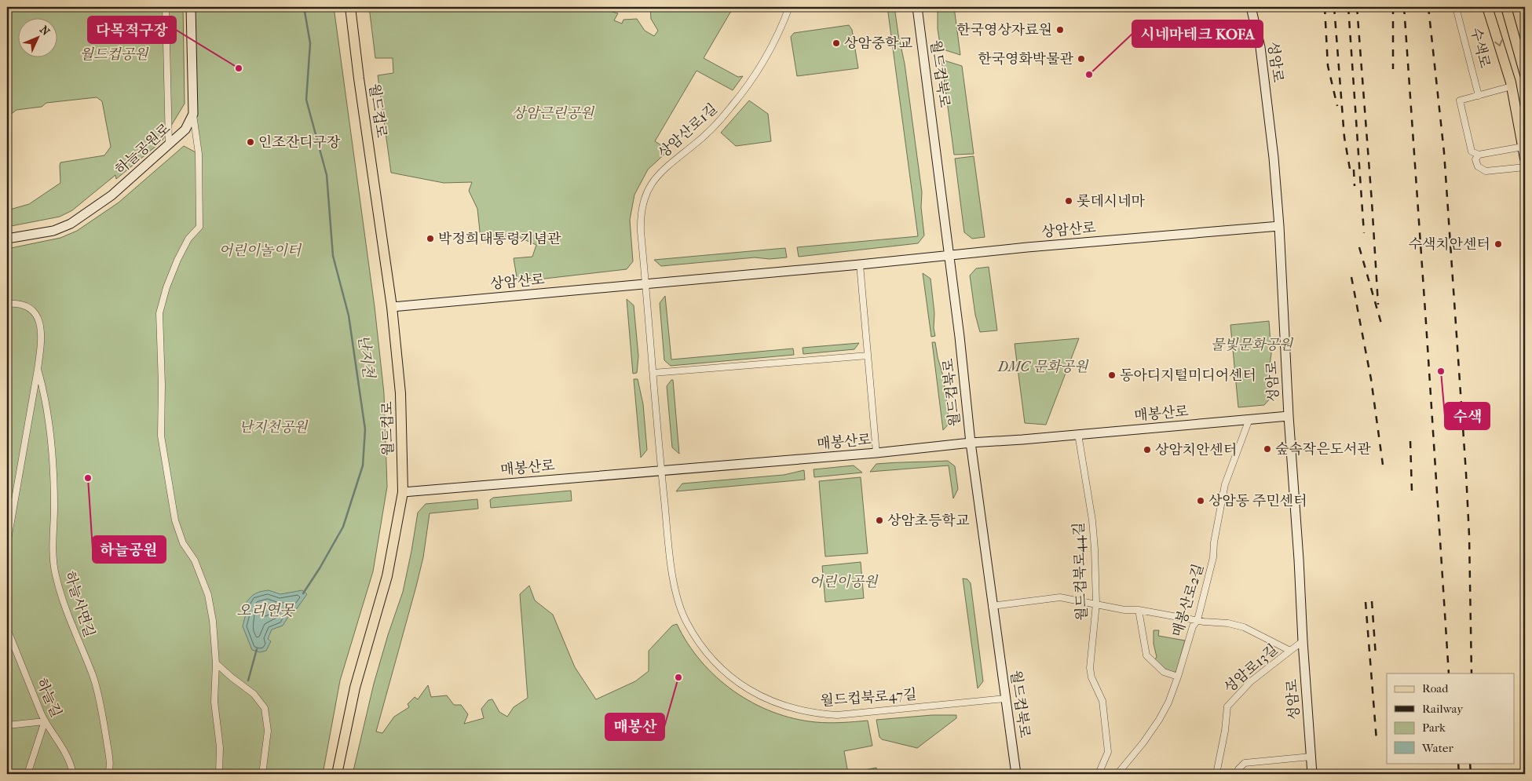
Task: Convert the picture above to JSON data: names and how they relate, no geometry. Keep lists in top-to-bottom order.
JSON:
{
  "streets": {
    "main road": [
      "수색로",
      "성암로",
      "월드컵북로",
      "월드컵로",
      "하늘공원로",
      "상암산로",
      "매봉산로"
    ],
    "street": [
      "상암산로1길",
      "월드컵북로44길",
      "매봉산로2길",
      "하늘사면길",
      "성암로13길",
      "하늘길",
      "월드컵북로47길"
    ]
  },
  "crossings": [
    ["성암로", "상암산로"],
    ["성암로", "매봉산로"],
    ["성암로", "성암로13길"],
    ["월드컵북로", "상암산로"],
    ["월드컵북로", "매봉산로"],
    ["월드컵북로", "월드컵북로47길"],
    ["월드컵로", "상암산로"],
    ["월드컵로", "매봉산로"],
    ["상암산로1길", "상암산로"],
    ["매봉산로", "월드컵북로44길"],
    ["매봉산로", "매봉산로2길"],
    ["매봉산로", "월드컵북로47길"]
  ],
  "water": ["난지천", "오리연못"],
  "parks": [
    "월드컵공원",
    "상암근린공원",
    "어린이놀이터",
    "물빛문화공원",
    "DMC 문화공원",
    "난지천공원",
    "어린이공원"
  ],
  "places": [
    "한국영상자료원",
    "상암중학교",
    "한국영화박물관",
    "다목적구장",
    "시네마테크 KOFA",
    "인조잔디구장",
    "롯데시네마",
    "박정희대통령기념관",
    "수색치안센터",
    "수색",
    "동아디지털미디어센터",
    "숲속작은도서관",
    "상암치안센터",
    "하늘공원",
    "상암동 주민센터",
    "상암초등학교",
    "매봉산"
  ],
  "legend": [
    "Road",
    "Railway",
    "Park",
    "Water"
  ],
  "north": "top right"
}
